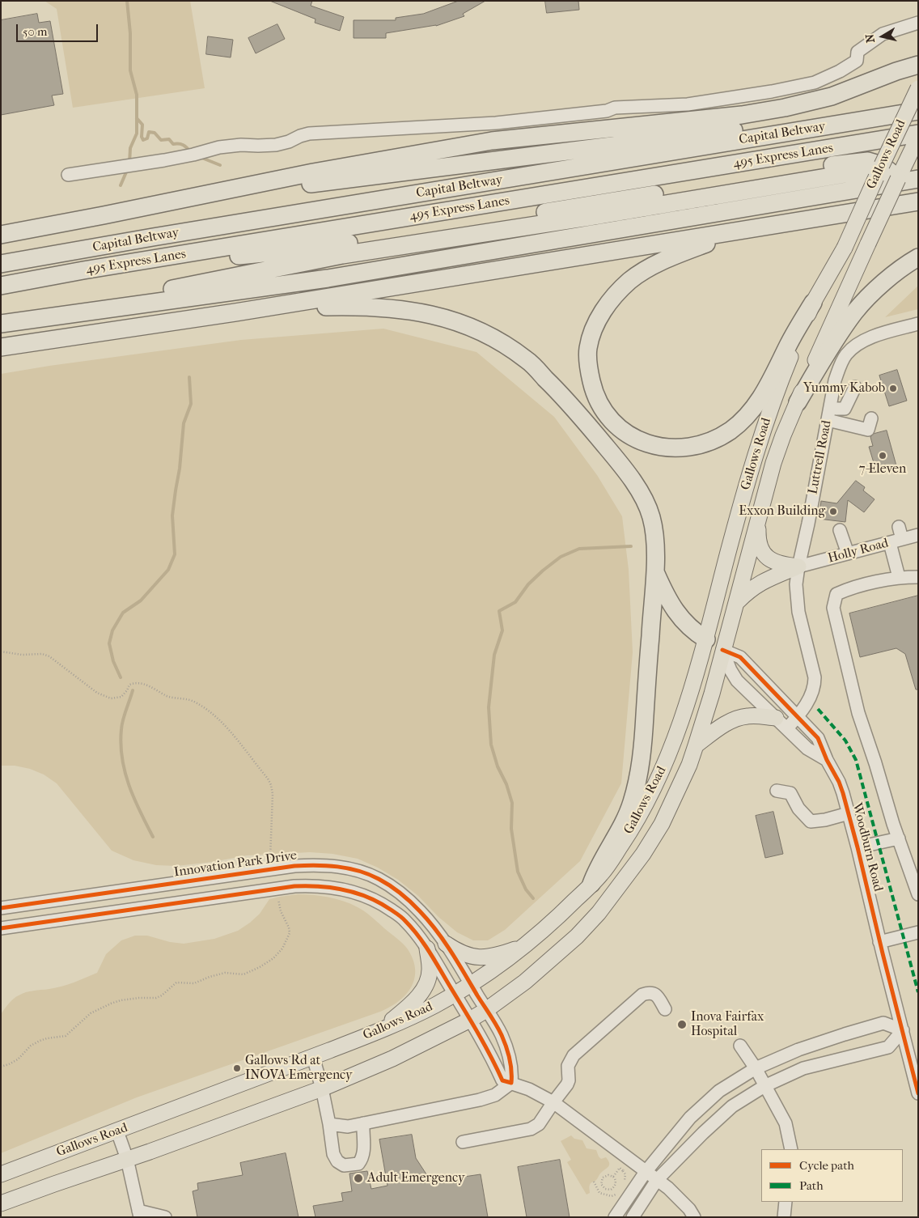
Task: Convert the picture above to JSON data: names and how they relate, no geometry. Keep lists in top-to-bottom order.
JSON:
{
  "streets": {
    "highway": ["Capital Beltway", "495 Express Lanes"],
    "main road": ["Gallows Road", "Woodburn Road"],
    "street": ["Luttrell Road", "Holly Road", "Innovation Park Drive"]
  },
  "crossings": [
    ["Gallows Road", "495 Express Lanes"],
    ["Gallows Road", "Woodburn Road"],
    ["Gallows Road", "Innovation Park Drive"],
    ["Luttrell Road", "Holly Road"],
    ["Luttrell Road", "Woodburn Road"]
  ],
  "places": [
    "Yummy Kabob",
    "7-Eleven",
    "Exxon Building",
    "Inova Fairfax Hospital",
    "Gallows Rd at INOVA Emergency",
    "Adult Emergency"
  ],
  "legend": ["Cycle path", "Path"],
  "scale_bar": "50 m",
  "north": "left"
}
